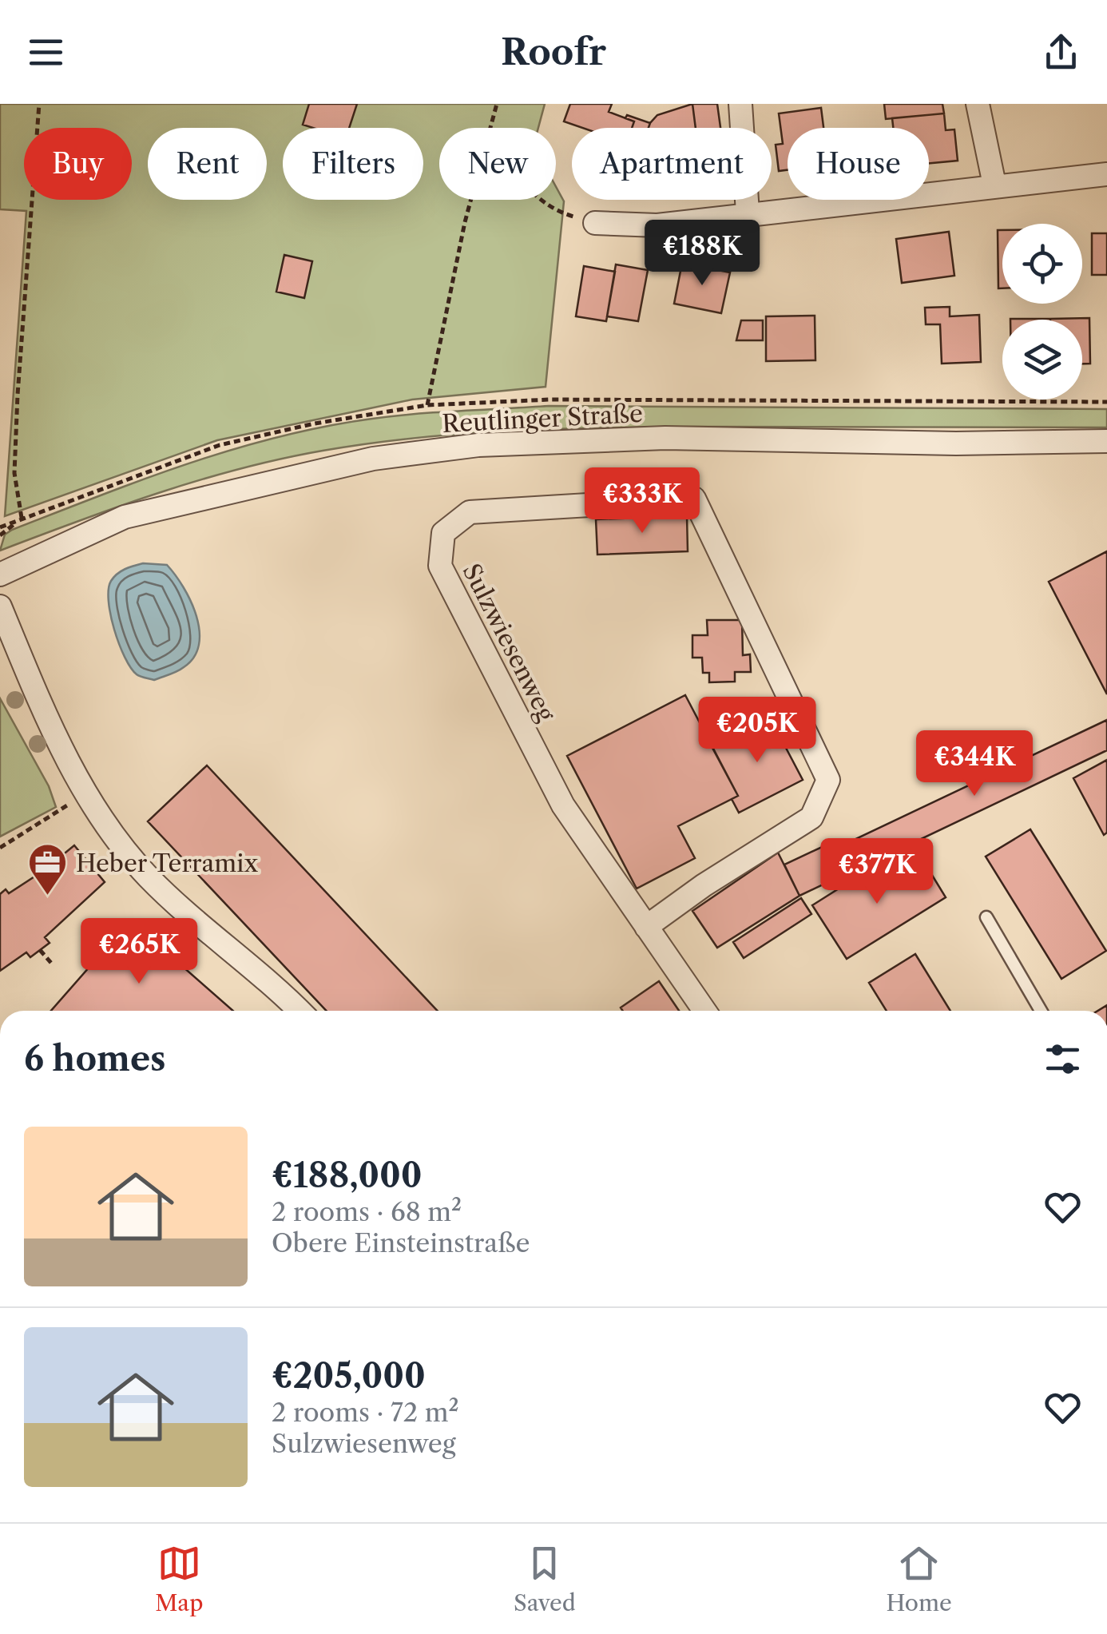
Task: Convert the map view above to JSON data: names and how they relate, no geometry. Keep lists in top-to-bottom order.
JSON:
{
  "streets": {
    "street": ["Reutlinger Straße", "Sulzwiesenweg"]
  },
  "places": {
    "office": ["Heber Terramix"]
  },
  "page": {
    "header": "Roofr",
    "chip": [
      "Buy",
      "Rent",
      "Filters",
      "New",
      "Apartment",
      "House"
    ],
    "price": [
      "€188K",
      "€333K",
      "€205K",
      "€344K",
      "€377K",
      "€265K"
    ],
    "heading": "6 homes",
    "list": [
      {
        "name": "€188,000",
        "note": "2 rooms · 68 m² · Obere Einsteinstraße"
      },
      {
        "name": "€205,000",
        "note": "2 rooms · 72 m² · Sulzwiesenweg"
      }
    ],
    "tabs": ["Map", "Saved", "Home"]
  }
}
